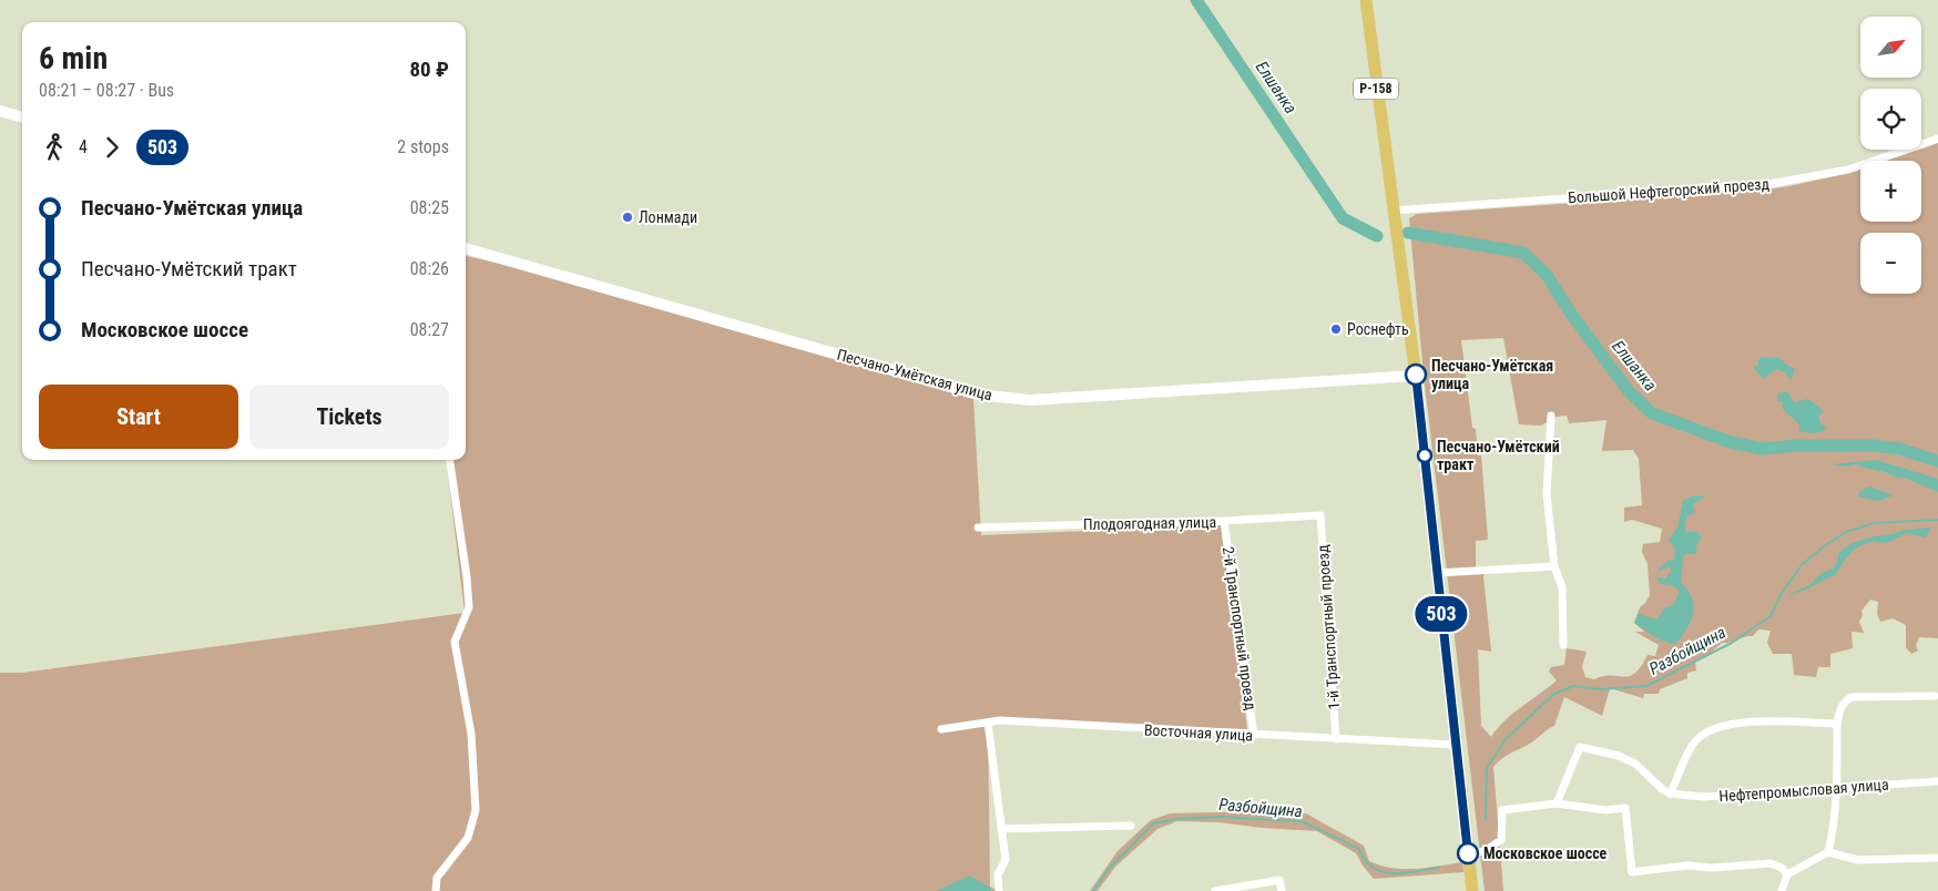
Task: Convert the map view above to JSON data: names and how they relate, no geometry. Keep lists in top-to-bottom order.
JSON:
{
  "streets": {
    "main road": ["Р-158", "Песчано-Умётская улица"],
    "street": [
      "Большой Нефтегорский проезд",
      "Плодоягодная улица",
      "1-й Транспортный проезд",
      "2-й Транспортный проезд",
      "Восточная улица",
      "Нефтепромысловая улица"
    ]
  },
  "crossings": [
    ["Р-158", "Большой Нефтегорский проезд"],
    ["Р-158", "Песчано-Умётская улица"],
    ["Р-158", "Восточная улица"],
    ["Плодоягодная улица", "1-й Транспортный проезд"],
    ["Плодоягодная улица", "2-й Транспортный проезд"],
    ["1-й Транспортный проезд", "Восточная улица"],
    ["2-й Транспортный проезд", "Восточная улица"]
  ],
  "water": ["Елшанка", "Разбойщина"],
  "places": [
    "Лонмади",
    "Роснефть",
    "Песчано-Умётская улица",
    "Песчано-Умётский тракт",
    "Московское шоссе"
  ],
  "lines": ["bus line 503"],
  "north": "top right",
  "page": {
    "on_map": "503",
    "map_buttons": ["+", "−"],
    "heading": ["6 min", "08:21 – 08:27 · Bus", "80 ₽"],
    "legs": ["4", "503", "2 stops"],
    "list": [
      {
        "name": "Песчано-Умётская улица",
        "value": "08:25"
      },
      {
        "name": "Песчано-Умётский тракт",
        "value": "08:26"
      },
      {
        "name": "Московское шоссе",
        "value": "08:27"
      }
    ],
    "buttons": ["Start", "Tickets"]
  }
}
